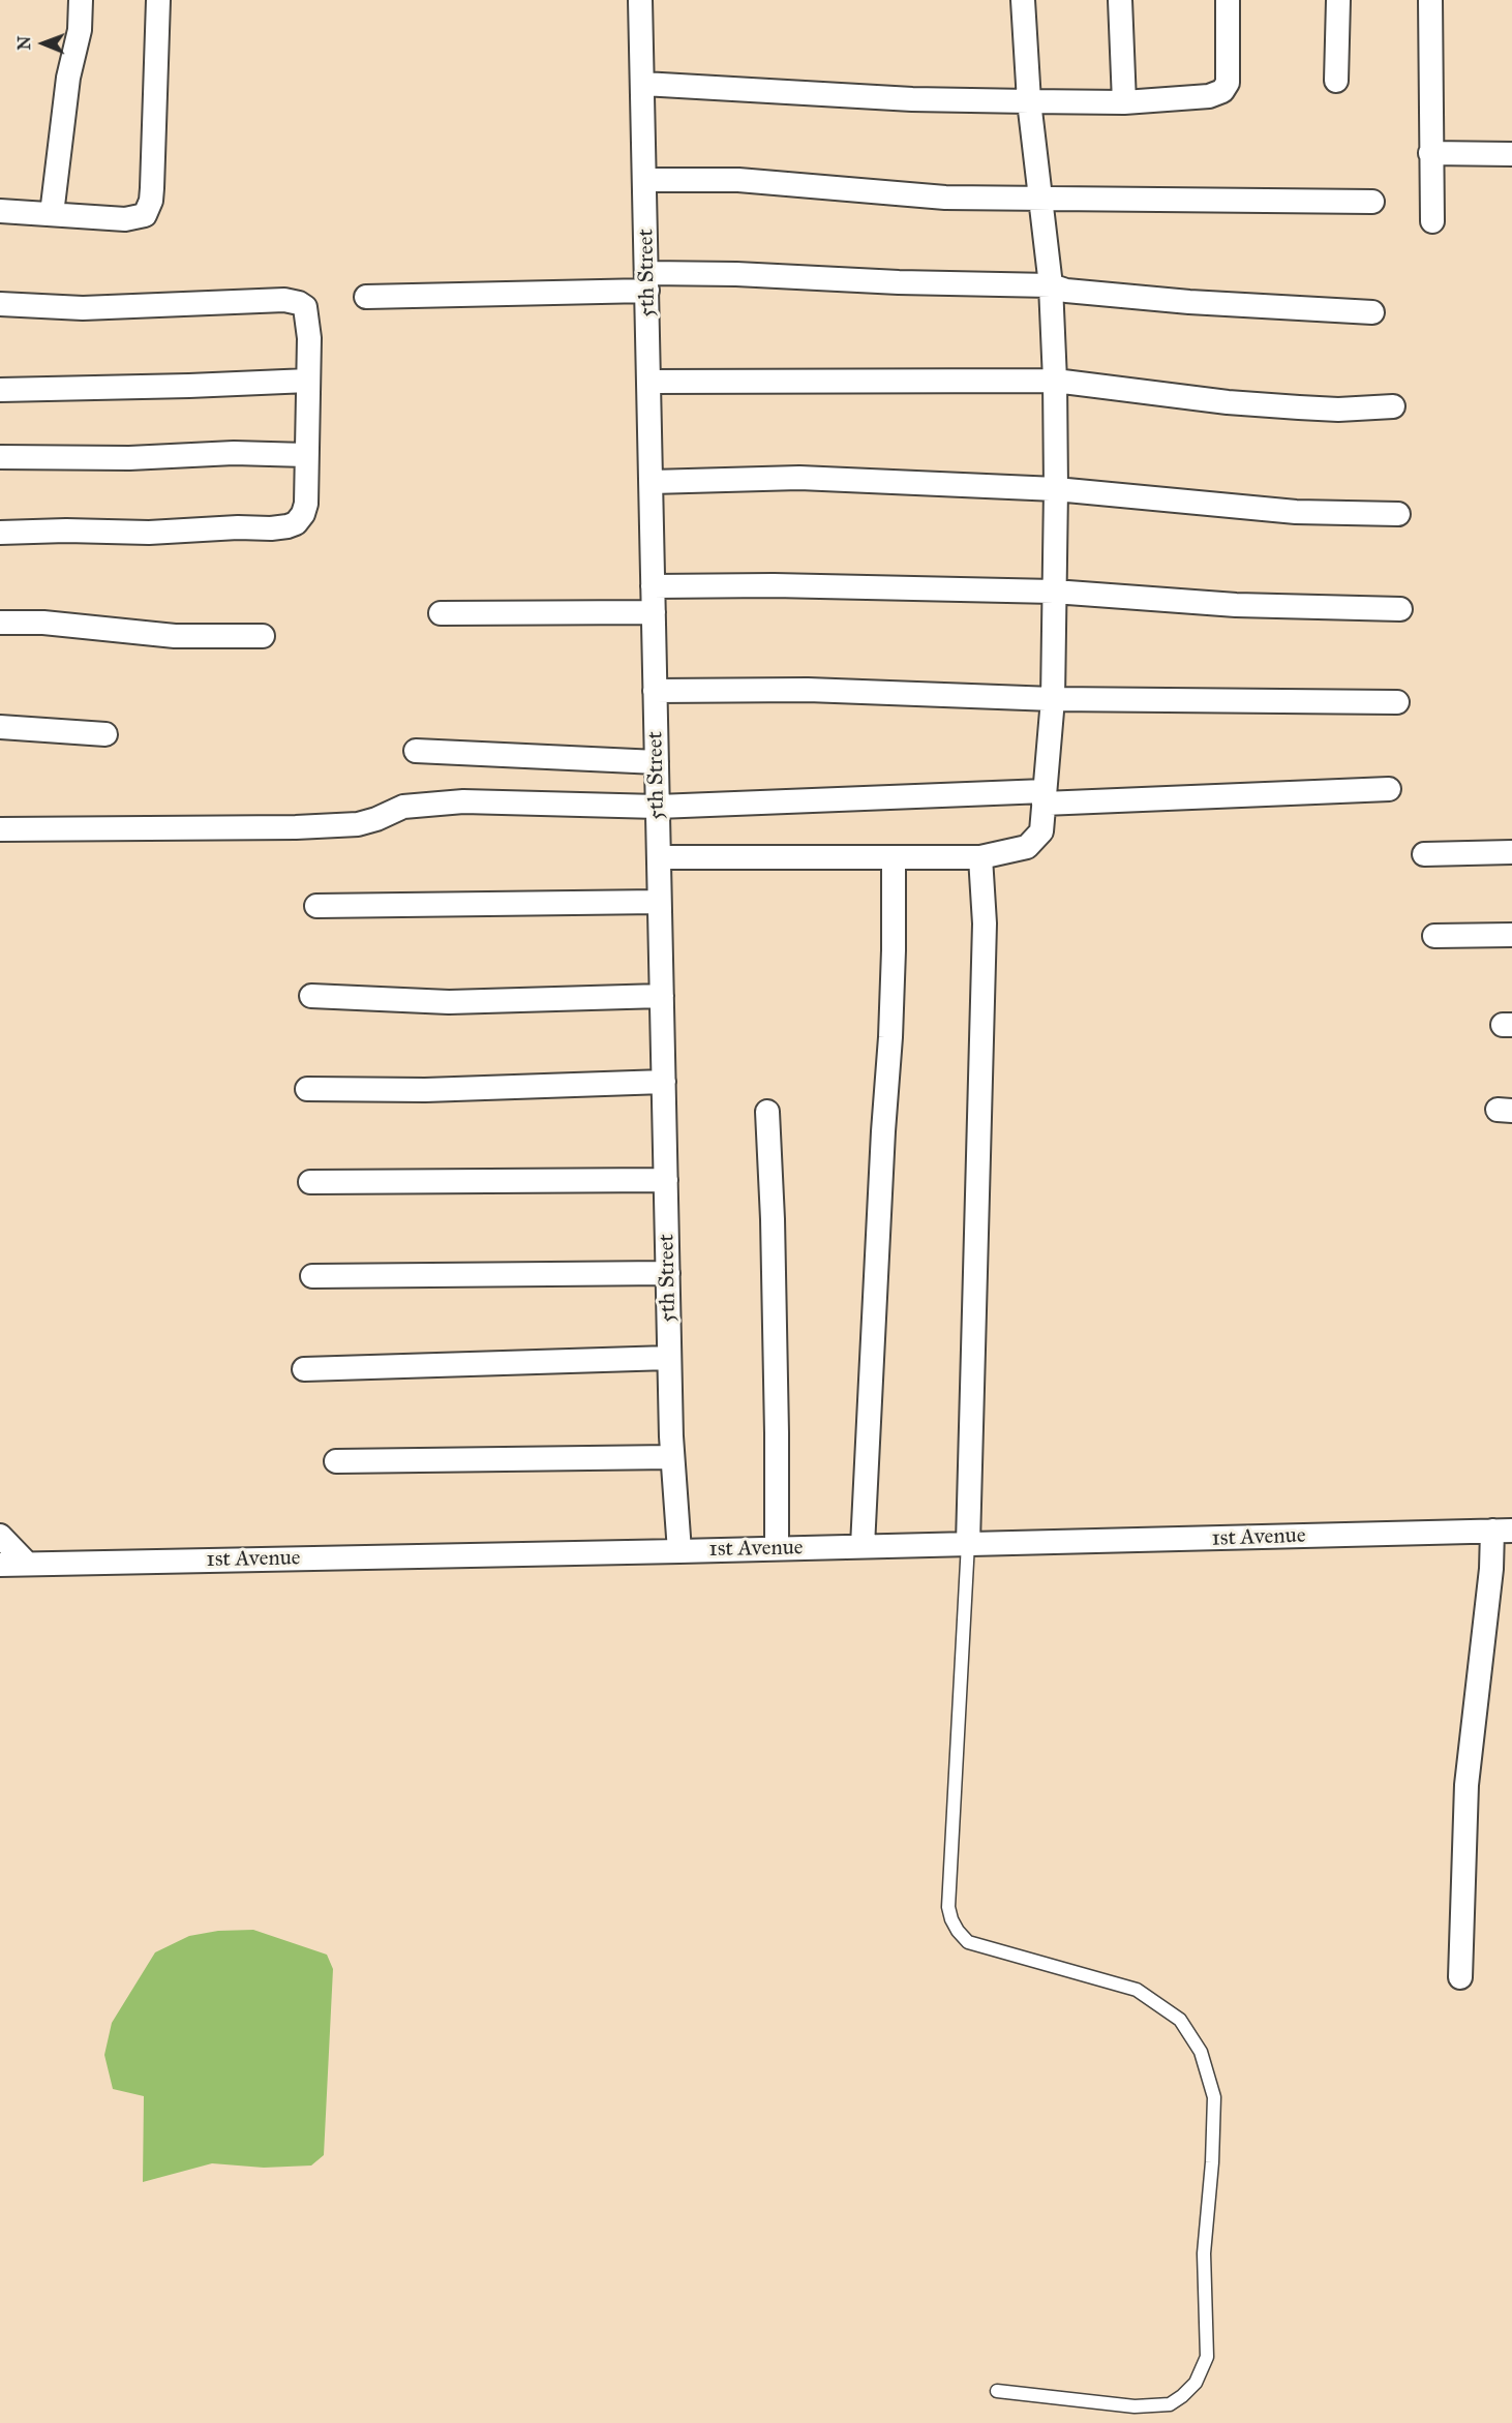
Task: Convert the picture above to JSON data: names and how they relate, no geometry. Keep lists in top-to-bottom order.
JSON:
{
  "streets": {
    "street": ["5th Street", "1st Avenue"]
  },
  "crossings": [
    ["5th Street", "1st Avenue"]
  ],
  "north": "left"
}
